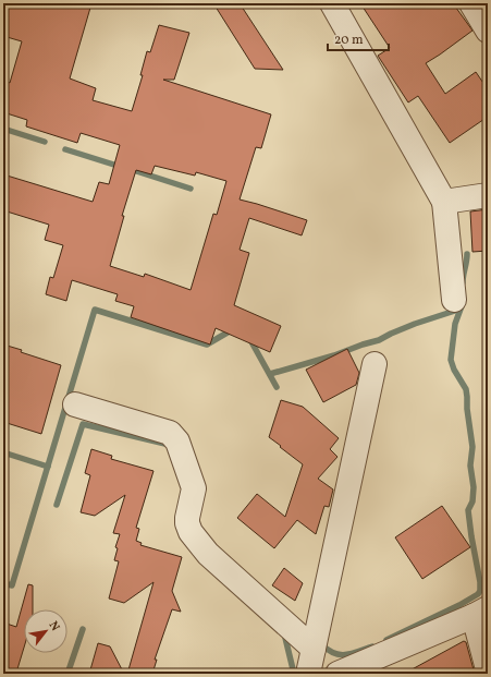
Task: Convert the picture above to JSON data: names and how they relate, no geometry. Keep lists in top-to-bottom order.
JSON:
{
  "scale_bar": "20 m",
  "north": "top right"
}
